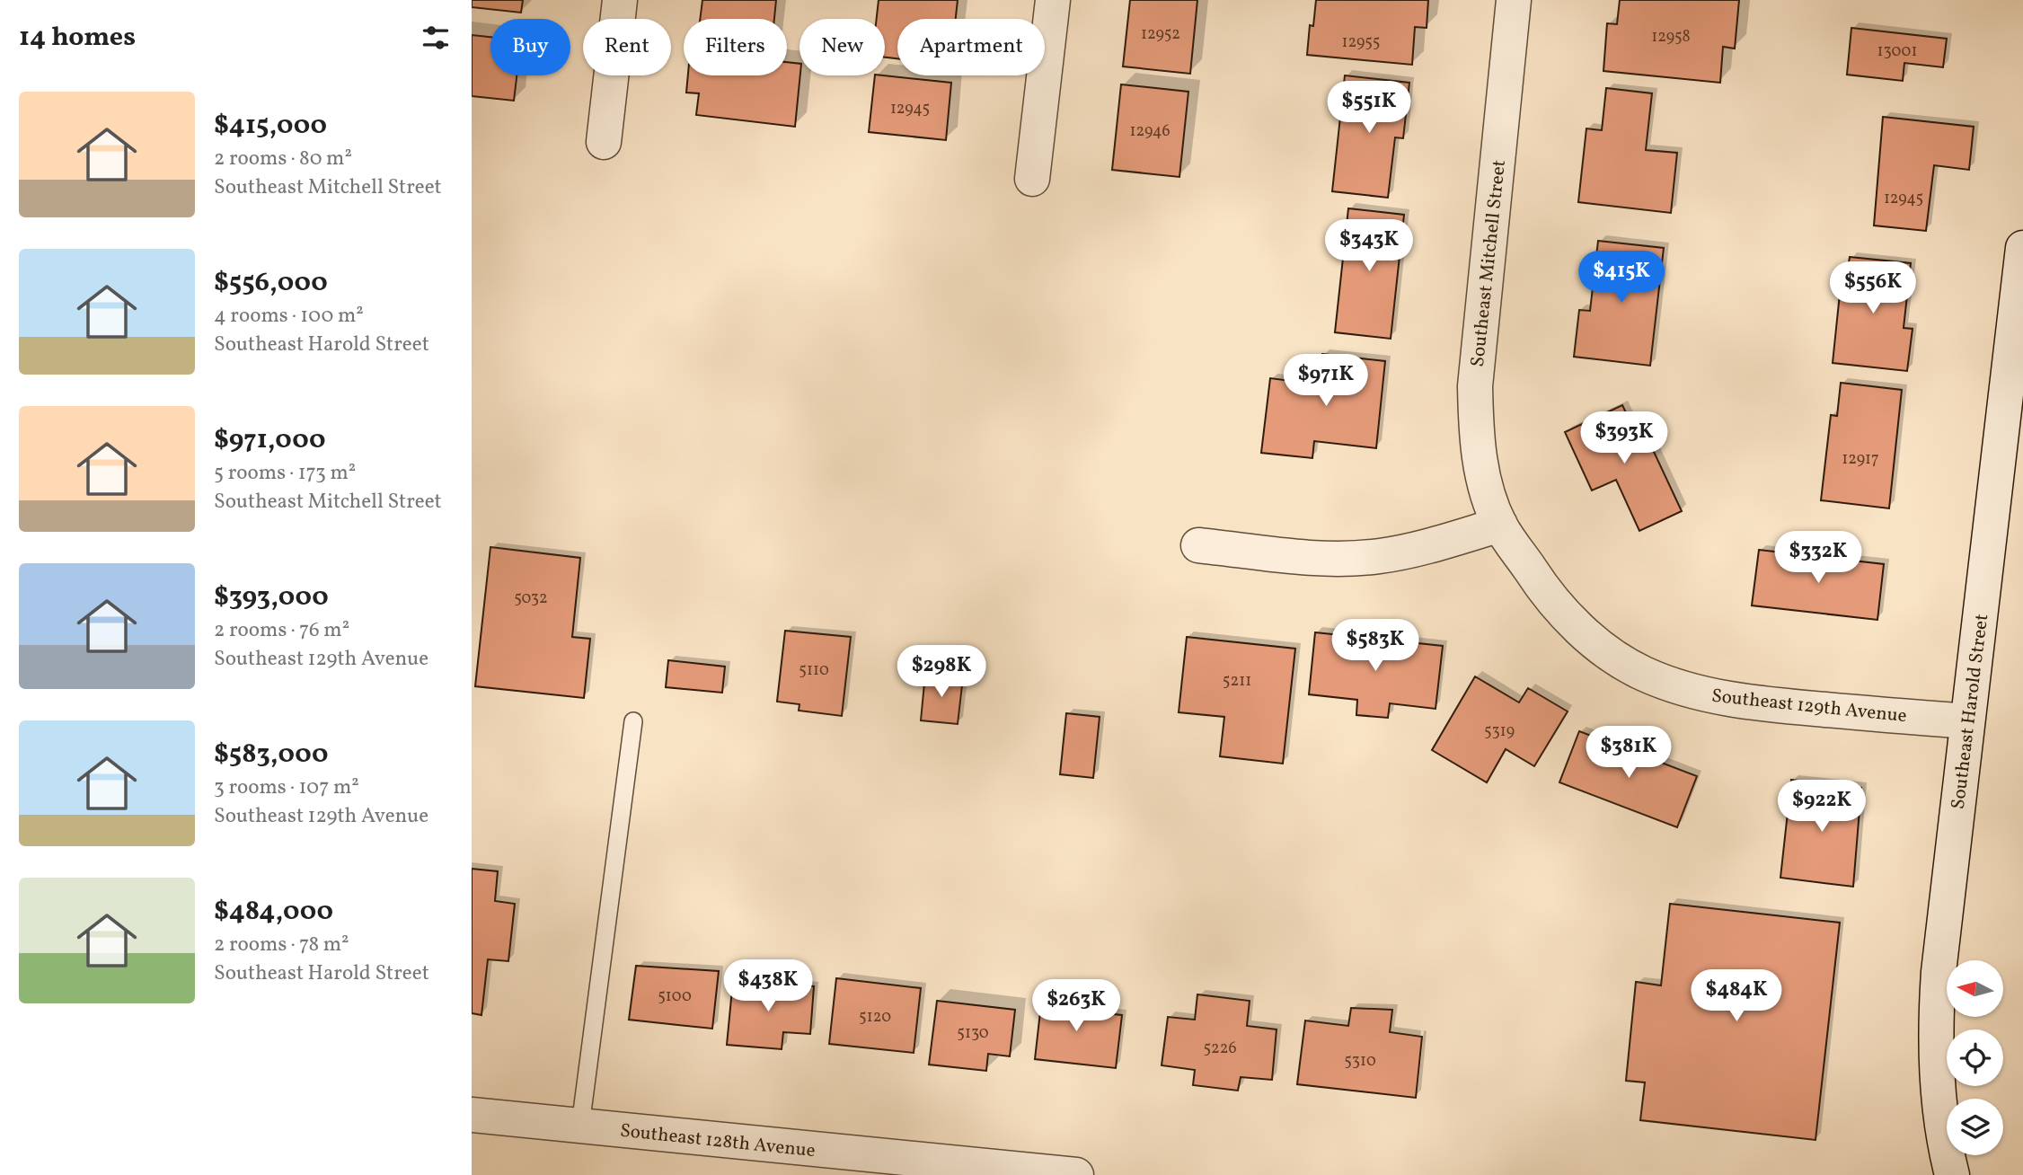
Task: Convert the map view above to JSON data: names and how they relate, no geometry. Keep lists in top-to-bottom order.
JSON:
{
  "streets": {
    "street": [
      "Southeast Mitchell Street",
      "Southeast 129th Avenue",
      "Southeast Harold Street",
      "Southeast 128th Avenue"
    ]
  },
  "crossings": [
    ["Southeast Mitchell Street", "Southeast 129th Avenue"],
    ["Southeast 129th Avenue", "Southeast Harold Street"]
  ],
  "house_numbers": [
    "12952",
    "12958",
    "12955",
    "13001",
    "12945",
    "12946",
    "12945",
    "12917",
    "5032",
    "5110",
    "5211",
    "5319",
    "5100",
    "5120",
    "5130",
    "5226",
    "5310"
  ],
  "north": "left",
  "page": {
    "heading": "14 homes",
    "chip": [
      "Buy",
      "Rent",
      "Filters",
      "New",
      "Apartment"
    ],
    "list": [
      {
        "name": "$415,000",
        "note": "2 rooms · 80 m² · Southeast Mitchell Street"
      },
      {
        "name": "$556,000",
        "note": "4 rooms · 100 m² · Southeast Harold Street"
      },
      {
        "name": "$971,000",
        "note": "5 rooms · 173 m² · Southeast Mitchell Street"
      },
      {
        "name": "$393,000",
        "note": "2 rooms · 76 m² · Southeast 129th Avenue"
      },
      {
        "name": "$583,000",
        "note": "3 rooms · 107 m² · Southeast 129th Avenue"
      },
      {
        "name": "$484,000",
        "note": "2 rooms · 78 m² · Southeast Harold Street"
      }
    ],
    "price": [
      "$551K",
      "$343K",
      "$415K",
      "$556K",
      "$971K",
      "$393K",
      "$332K",
      "$583K",
      "$298K",
      "$381K",
      "$922K",
      "$438K",
      "$484K",
      "$263K"
    ]
  }
}
